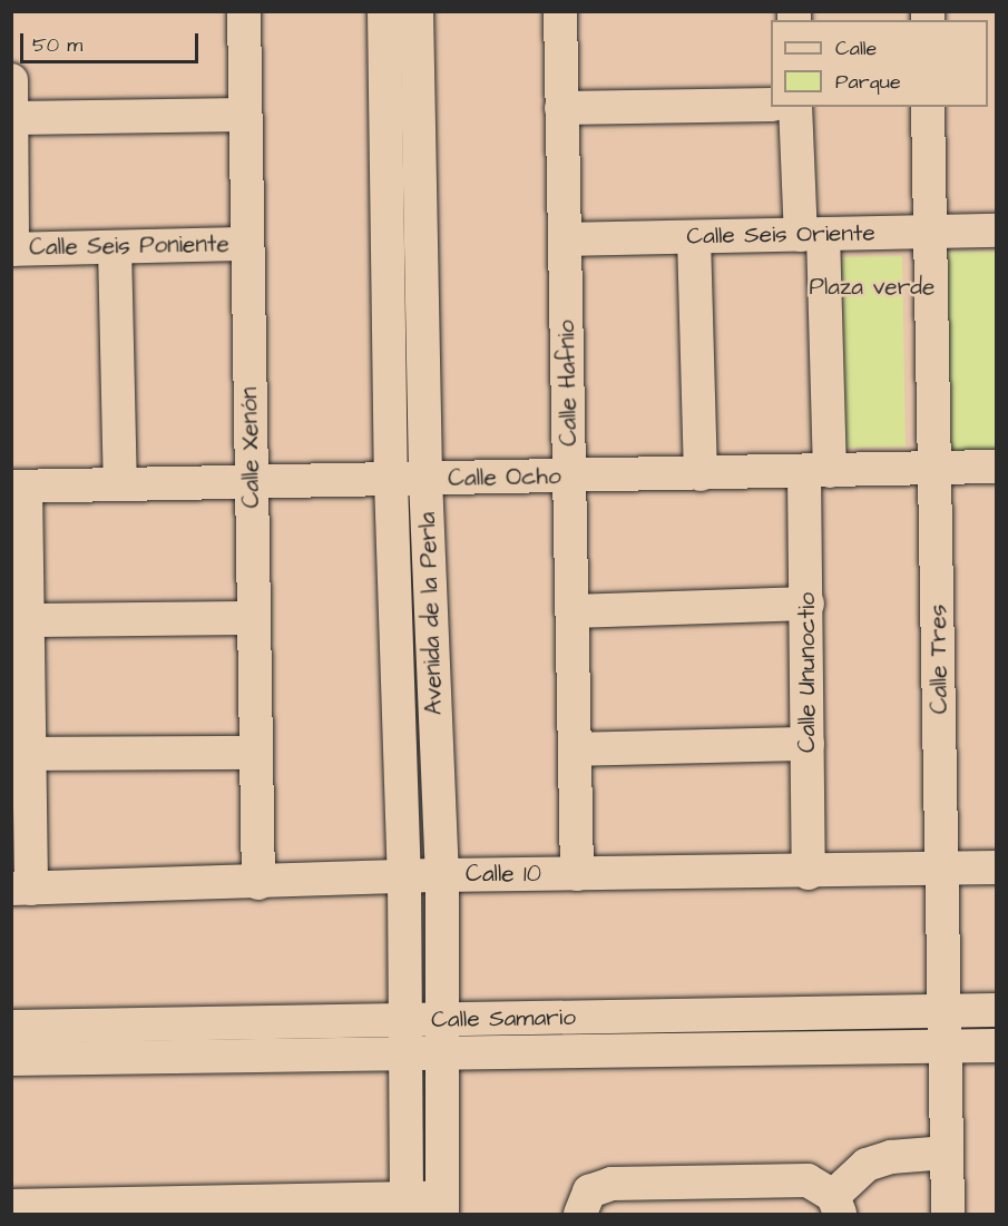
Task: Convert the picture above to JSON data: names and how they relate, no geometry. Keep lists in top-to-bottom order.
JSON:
{
  "streets": {
    "street": [
      "Calle Seis Oriente",
      "Calle Seis Poniente",
      "Calle Hafnio",
      "Calle Xenón",
      "Calle Ocho",
      "Avenida de la Perla",
      "Calle Tres",
      "Calle Ununoctio",
      "Calle 10",
      "Calle Samario"
    ]
  },
  "crossings": [
    ["Calle Seis Oriente", "Calle Hafnio"],
    ["Calle Seis Oriente", "Calle Tres"],
    ["Calle Seis Oriente", "Calle Ununoctio"],
    ["Calle Seis Poniente", "Calle Xenón"],
    ["Calle Hafnio", "Calle Ocho"],
    ["Calle Hafnio", "Calle 10"],
    ["Calle Xenón", "Calle Ocho"],
    ["Calle Xenón", "Calle 10"],
    ["Calle Ocho", "Avenida de la Perla"],
    ["Calle Ocho", "Calle Tres"],
    ["Calle Ocho", "Calle Ununoctio"],
    ["Avenida de la Perla", "Calle 10"],
    ["Avenida de la Perla", "Calle Samario"],
    ["Calle Tres", "Calle 10"],
    ["Calle Tres", "Calle Samario"],
    ["Calle Ununoctio", "Calle 10"]
  ],
  "parks": ["Plaza verde"],
  "legend": ["Calle", "Parque"],
  "scale_bar": "50 m"
}
